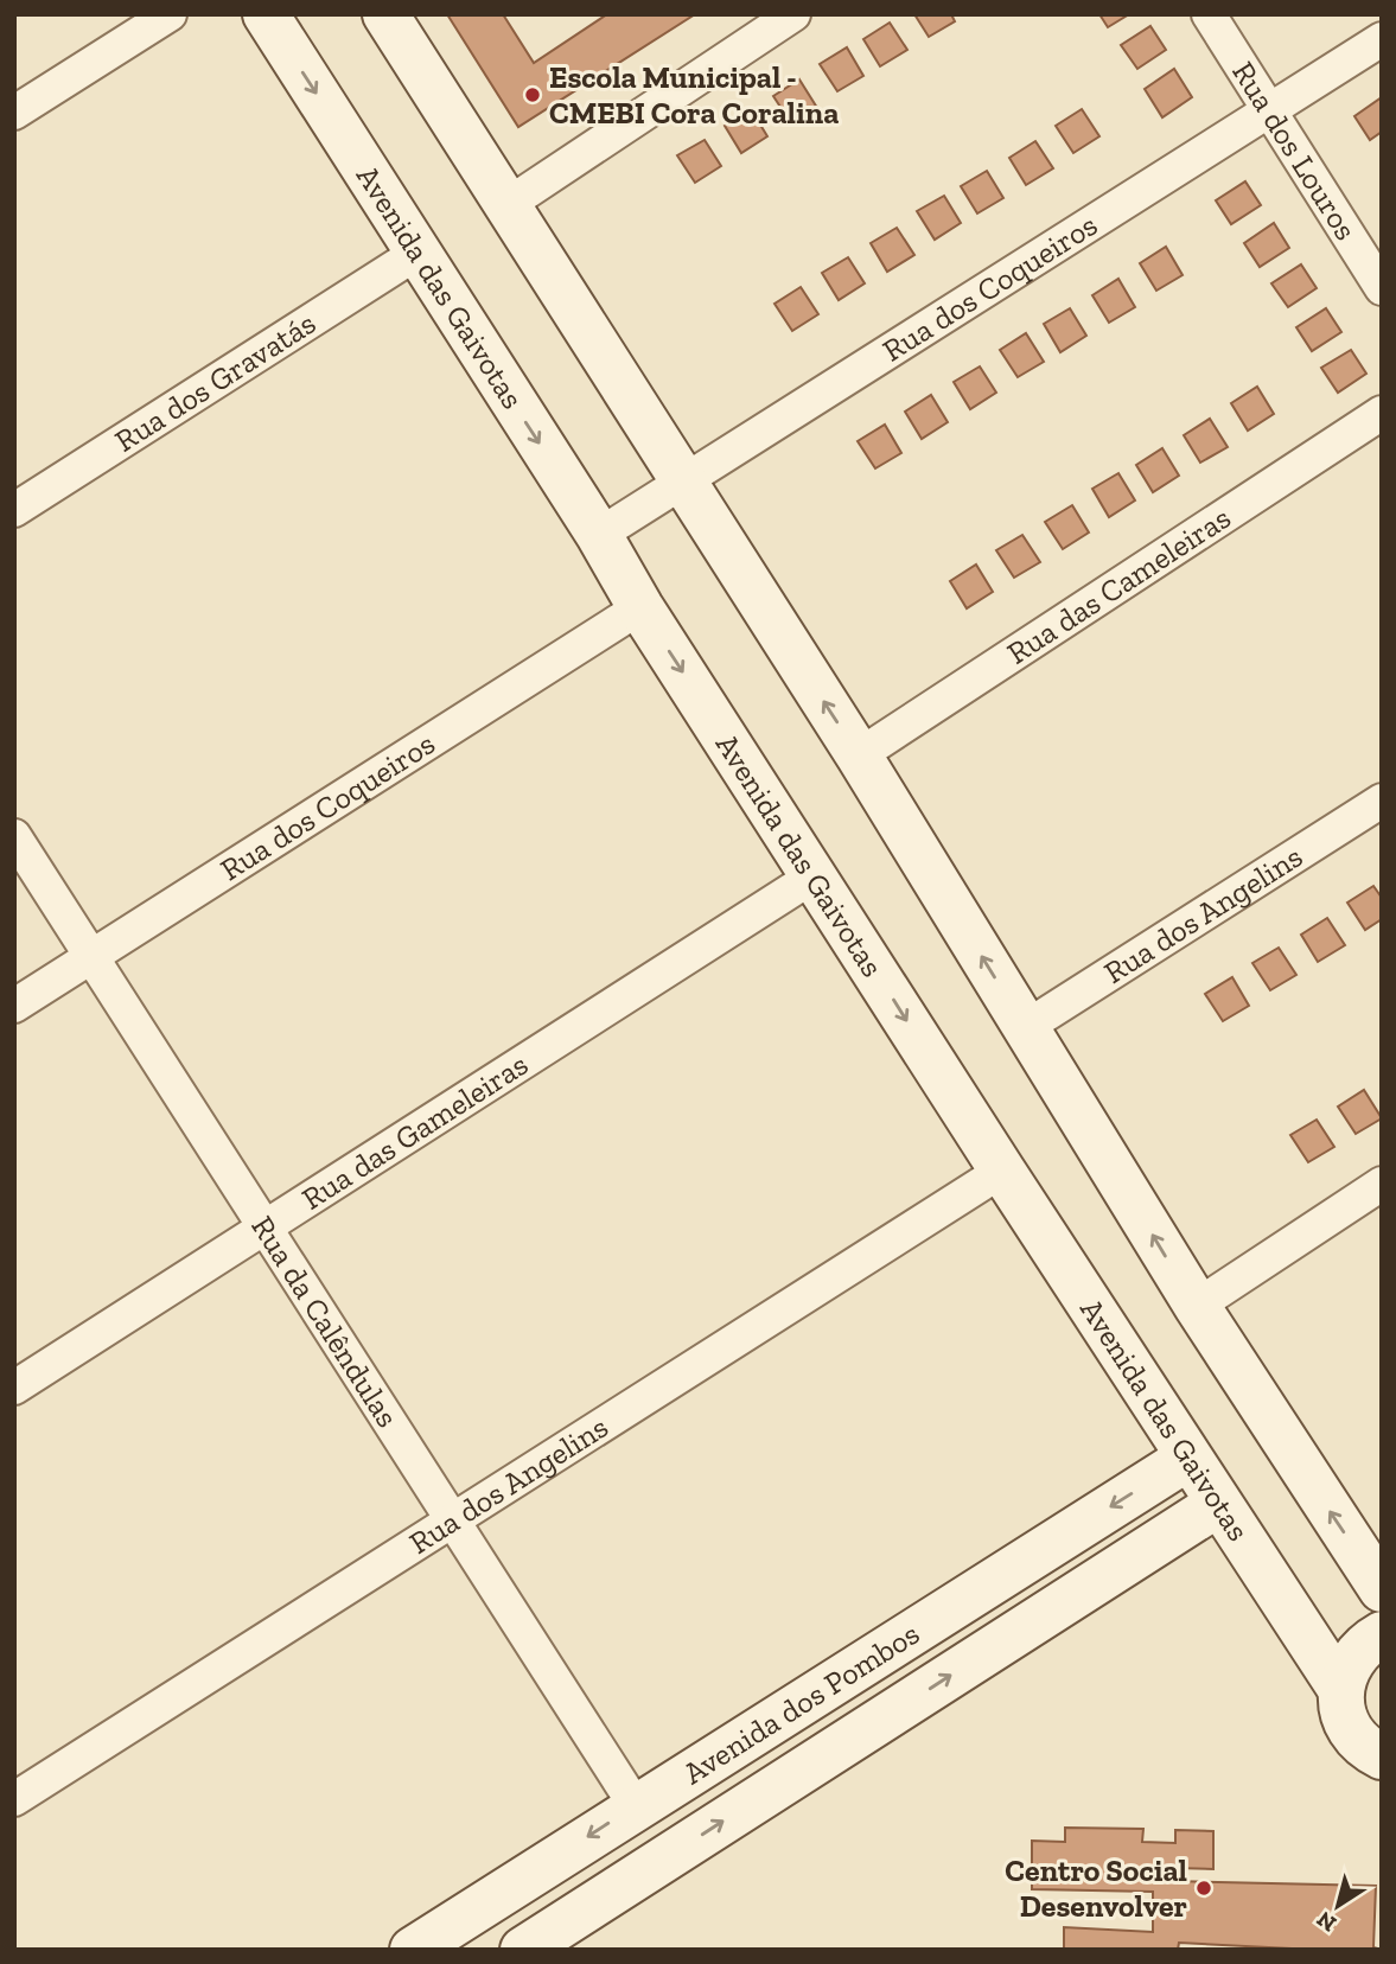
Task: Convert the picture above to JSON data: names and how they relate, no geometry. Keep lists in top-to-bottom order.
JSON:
{
  "streets": {
    "street": [
      "Rua dos Louros",
      "Avenida das Gaivotas",
      "Rua dos Coqueiros",
      "Rua dos Gravatás",
      "Rua das Cameleiras",
      "Rua dos Angelins",
      "Rua das Gameleiras",
      "Rua da Calêndulas",
      "Avenida dos Pombos"
    ]
  },
  "crossings": [
    ["Rua dos Louros", "Rua dos Coqueiros"],
    ["Avenida das Gaivotas", "Rua dos Coqueiros"],
    ["Avenida das Gaivotas", "Rua dos Gravatás"],
    ["Avenida das Gaivotas", "Rua dos Angelins"],
    ["Avenida das Gaivotas", "Rua das Gameleiras"],
    ["Avenida das Gaivotas", "Avenida dos Pombos"],
    ["Rua dos Coqueiros", "Rua da Calêndulas"],
    ["Rua dos Angelins", "Rua da Calêndulas"],
    ["Rua das Gameleiras", "Rua da Calêndulas"],
    ["Rua da Calêndulas", "Avenida dos Pombos"]
  ],
  "places": ["Escola Municipal - CMEBI Cora Coralina", "Centro Social Desenvolver"],
  "north": "bottom left"
}
